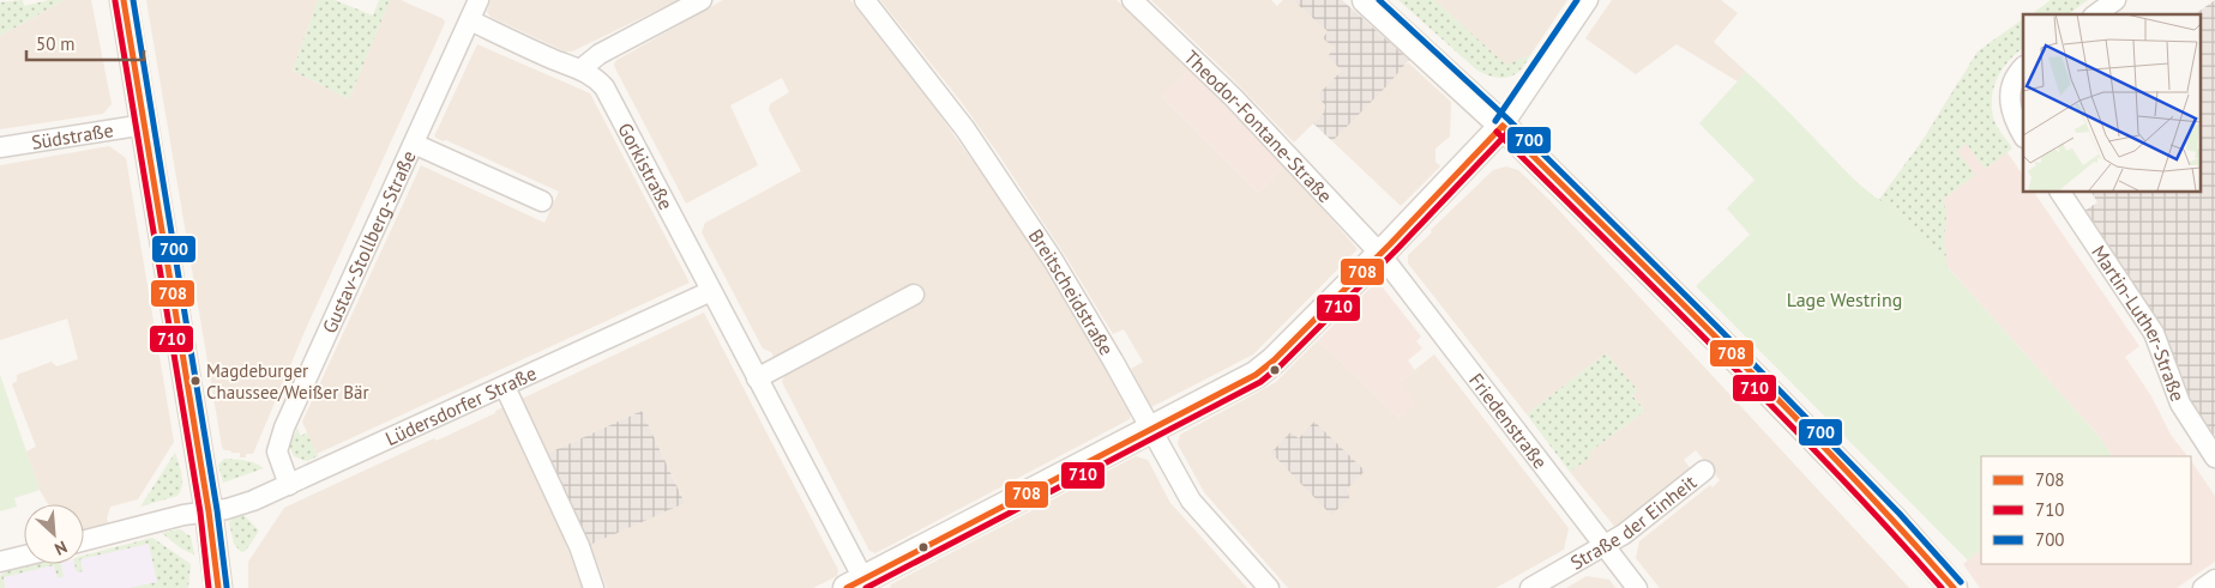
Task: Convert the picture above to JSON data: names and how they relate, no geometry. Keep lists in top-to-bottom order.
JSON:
{
  "streets": {
    "street": [
      "Theodor-Fontane-Straße",
      "Südstraße",
      "Gorkistraße",
      "Gustav-Stollberg-Straße",
      "Breitscheidstraße",
      "Martin-Luther-Straße",
      "Lüdersdorfer Straße",
      "Friedenstraße",
      "Straße der Einheit"
    ]
  },
  "crossings": [
    ["Theodor-Fontane-Straße", "Friedenstraße"],
    ["Gorkistraße", "Gustav-Stollberg-Straße"],
    ["Gorkistraße", "Lüdersdorfer Straße"],
    ["Gustav-Stollberg-Straße", "Lüdersdorfer Straße"],
    ["Friedenstraße", "Straße der Einheit"]
  ],
  "parks": ["Lage Westring"],
  "places": ["Magdeburger Chaussee/Weißer Bär"],
  "lines": ["transit line 708", "transit line 700", "transit line 710"],
  "legend": ["708", "710", "700"],
  "scale_bar": "50 m",
  "north": "bottom right"
}
